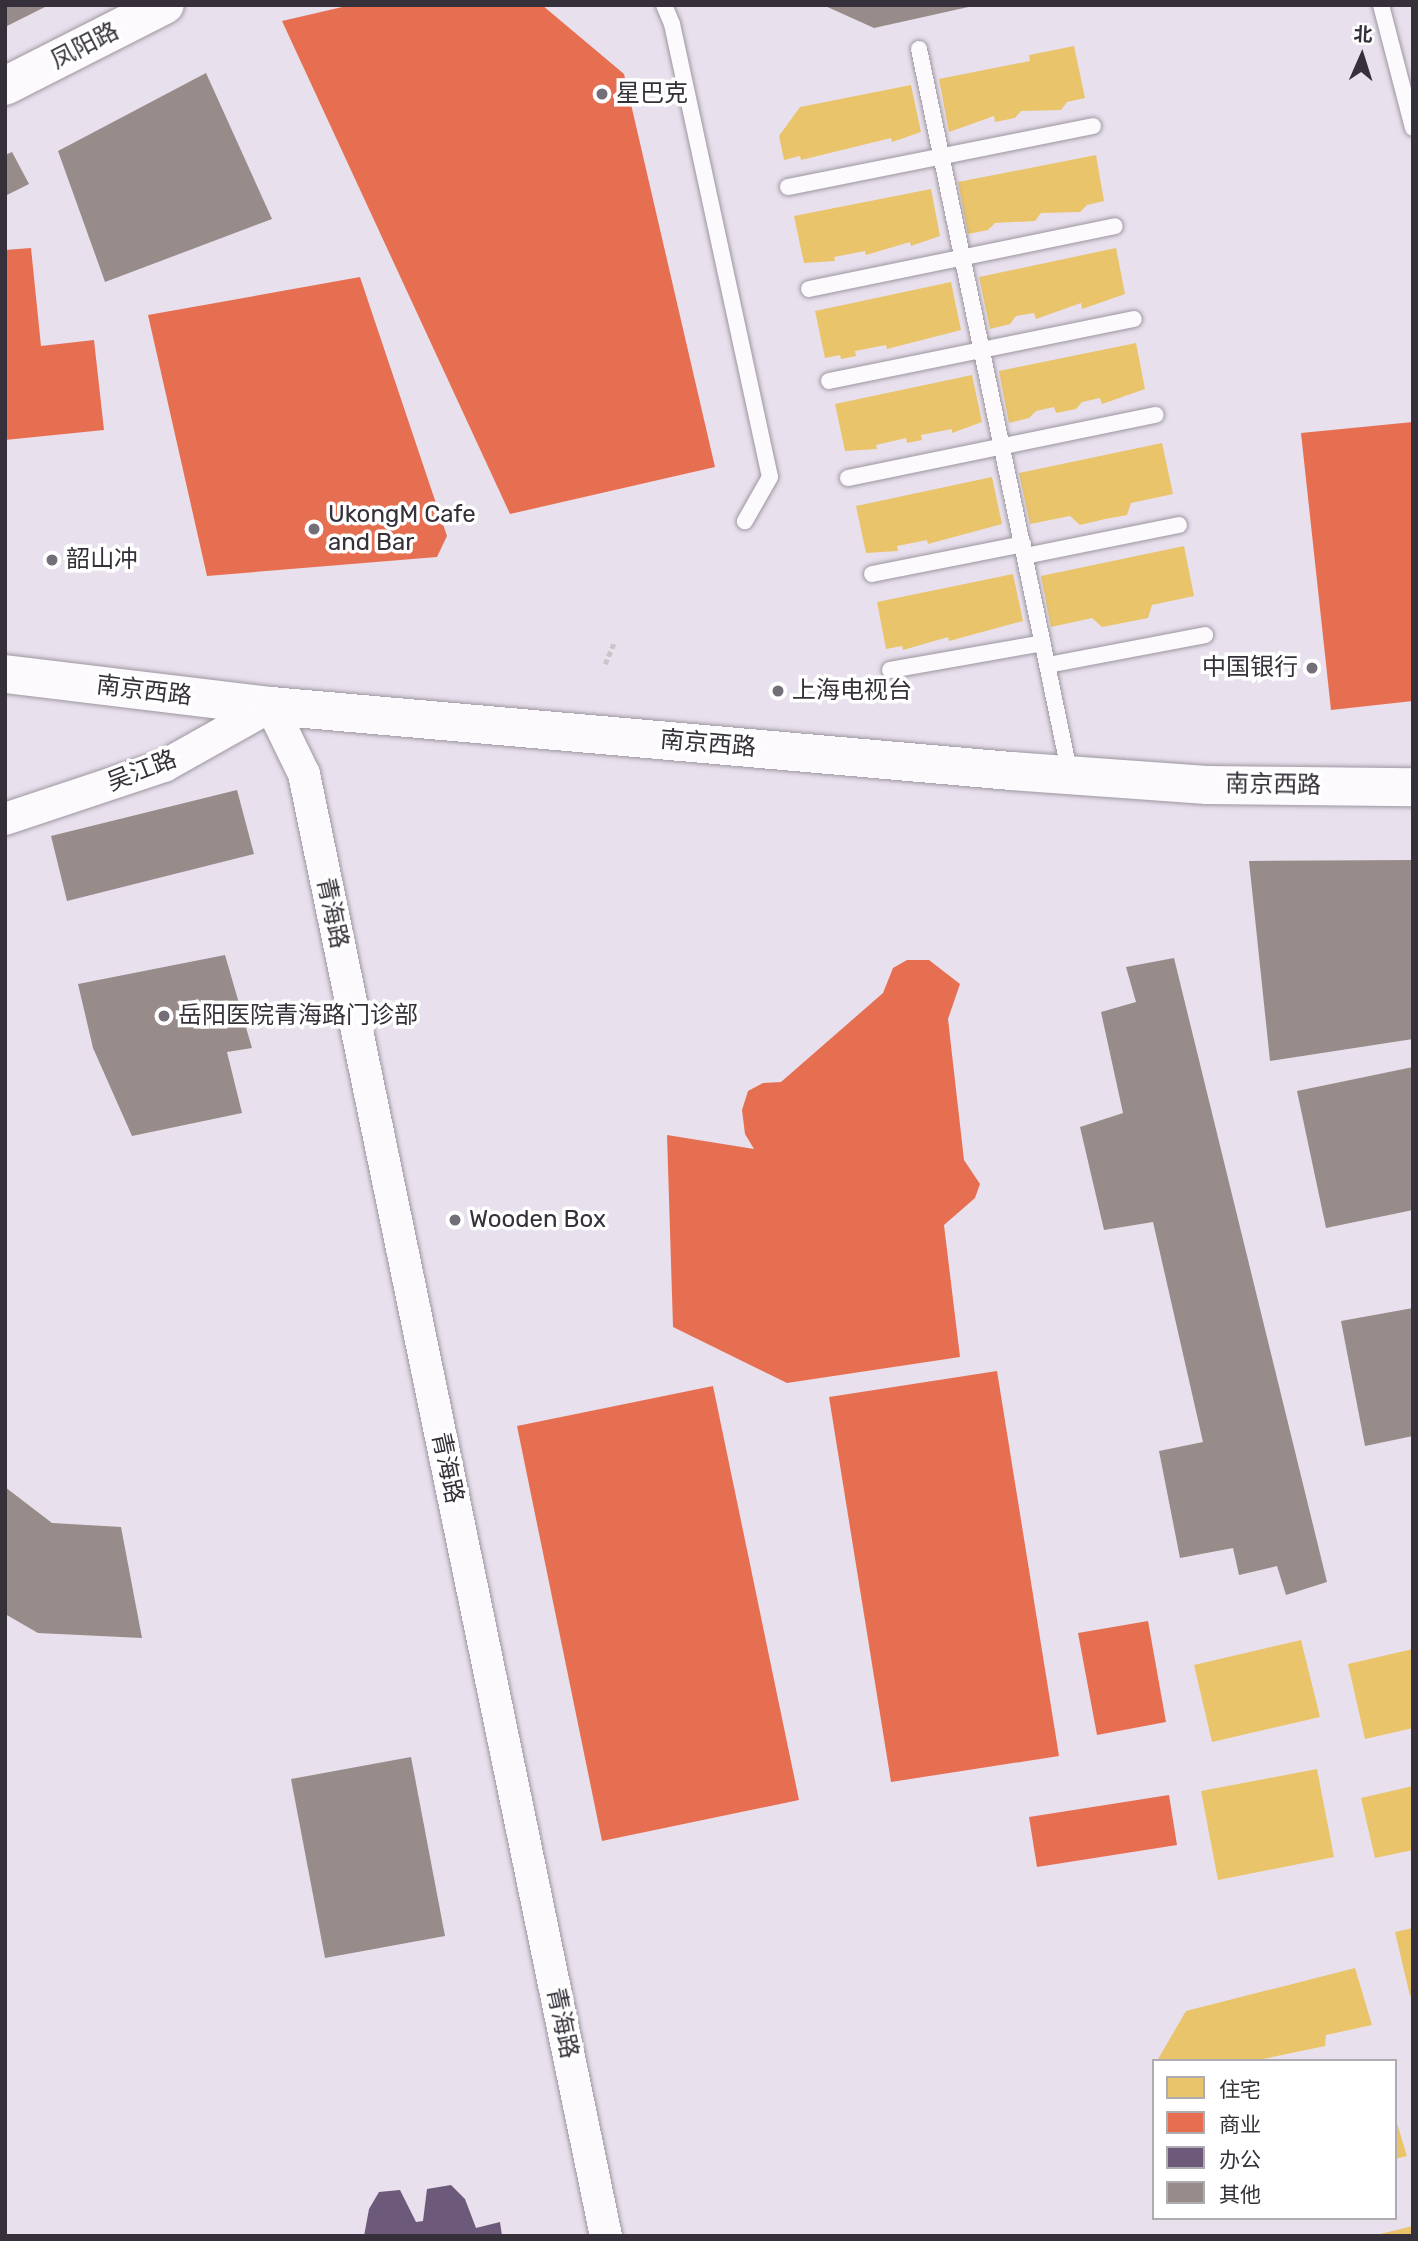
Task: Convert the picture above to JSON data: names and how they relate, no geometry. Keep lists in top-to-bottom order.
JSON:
{
  "streets": {
    "main road": ["凤阳路", "南京西路"],
    "street": ["吴江路", "青海路"]
  },
  "crossings": [
    ["南京西路", "吴江路"],
    ["南京西路", "青海路"],
    ["吴江路", "青海路"]
  ],
  "places": [
    "星巴克",
    "UkongM Cafe and Bar",
    "韶山冲",
    "中国银行",
    "上海电视台",
    "岳阳医院青海路门诊部",
    "Wooden Box"
  ],
  "legend": [
    "住宅",
    "商业",
    "办公",
    "其他"
  ],
  "north": "top"
}
